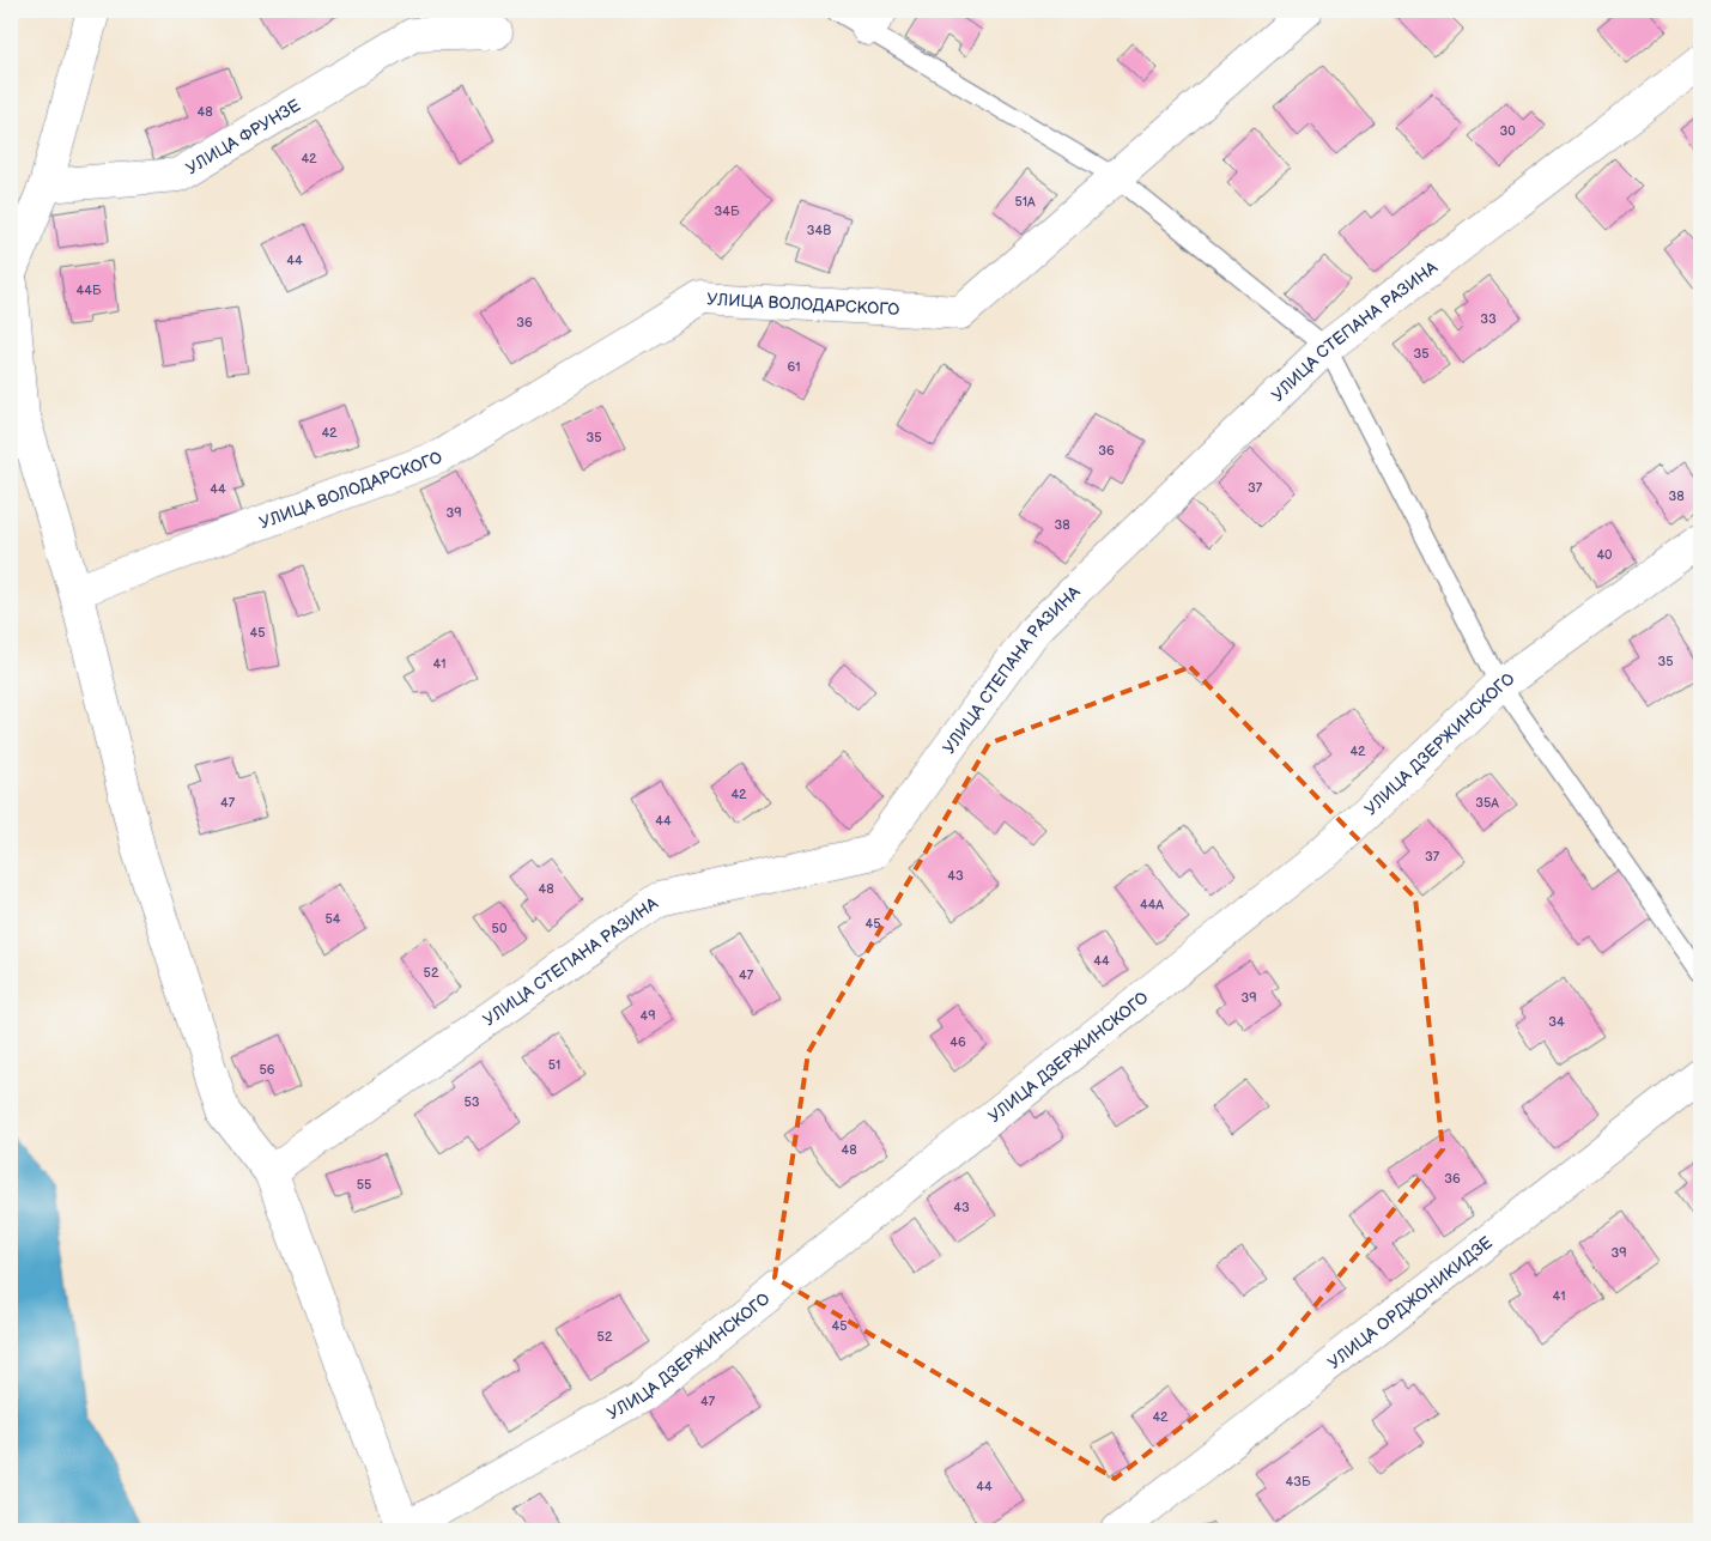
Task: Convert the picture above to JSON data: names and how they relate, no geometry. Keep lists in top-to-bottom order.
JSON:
{
  "streets": {
    "street": [
      "УЛИЦА ФРУНЗЕ",
      "УЛИЦА ВОЛОДАРСКОГО",
      "УЛИЦА СТЕПАНА РАЗИНА",
      "УЛИЦА ДЗЕРЖИНСКОГО",
      "УЛИЦА ОРДЖОНИКИДЗЕ"
    ]
  },
  "house_numbers": [
    "48",
    "30",
    "42",
    "51А",
    "34Б",
    "34В",
    "44",
    "44Б",
    "33",
    "36",
    "35",
    "61",
    "42",
    "35",
    "36",
    "37",
    "44",
    "38",
    "39",
    "38",
    "40",
    "45",
    "35",
    "41",
    "42",
    "42",
    "47",
    "35А",
    "44",
    "37",
    "43",
    "48",
    "44А",
    "54",
    "45",
    "50",
    "44",
    "52",
    "47",
    "39",
    "49",
    "34",
    "46",
    "51",
    "56",
    "53",
    "48",
    "36",
    "55",
    "43",
    "39",
    "41",
    "45",
    "52",
    "47",
    "42",
    "43Б",
    "44"
  ]
}
